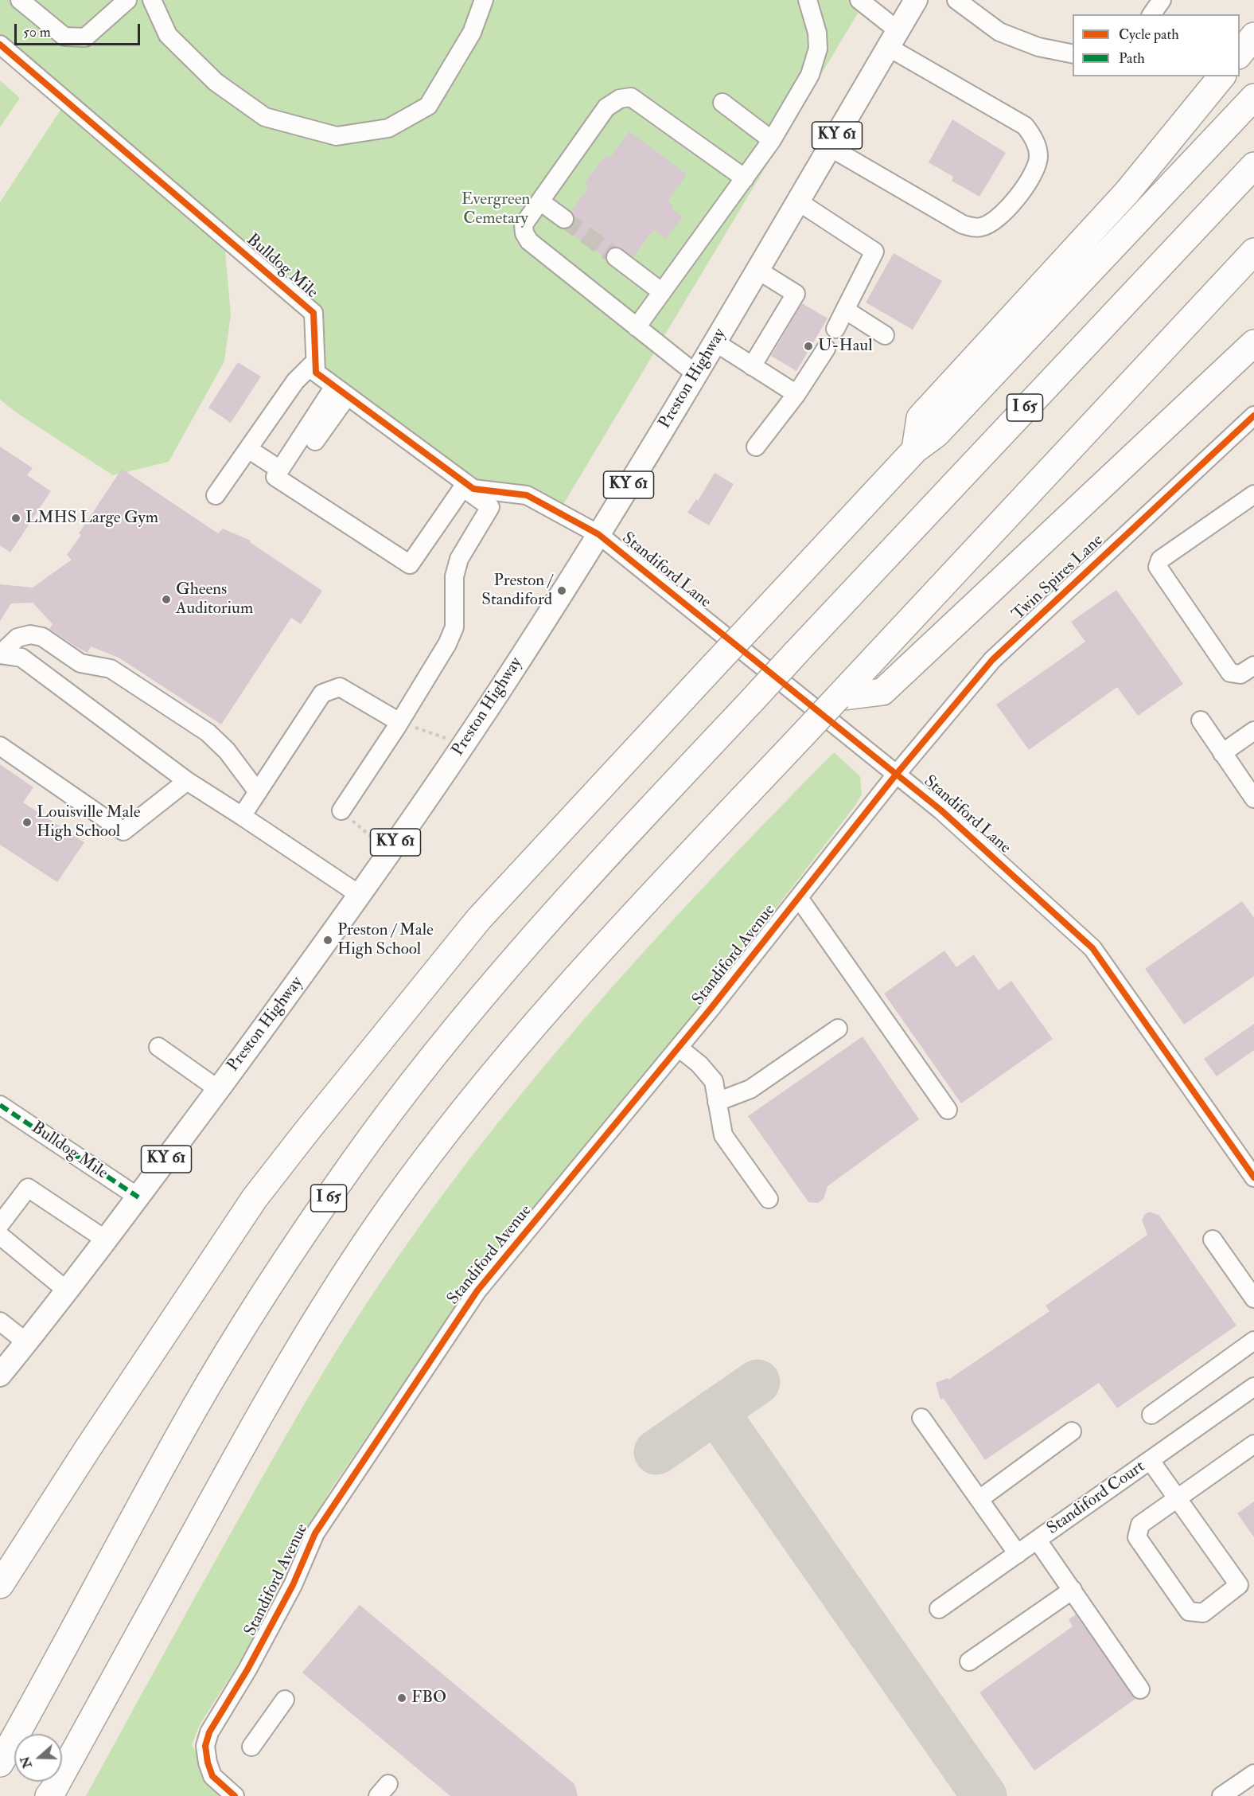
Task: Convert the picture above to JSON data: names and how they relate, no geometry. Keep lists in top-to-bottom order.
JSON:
{
  "streets": {
    "highway": ["I 65"],
    "main road": ["KY 61", "Preston Highway"],
    "street": [
      "Bulldog Mile",
      "Standiford Lane",
      "Twin Spires Lane",
      "Standiford Avenue",
      "Standiford Court"
    ]
  },
  "crossings": [
    ["Bulldog Mile", "Preston Highway"],
    ["Preston Highway", "Standiford Lane"],
    ["Standiford Lane", "Twin Spires Lane"],
    ["Standiford Lane", "Standiford Avenue"],
    ["Twin Spires Lane", "Standiford Avenue"]
  ],
  "parks": ["Evergreen Cemetary"],
  "places": [
    "U-Haul",
    "LMHS Large Gym",
    "Preston / Standiford",
    "Gheens Auditorium",
    "Louisville Male High School",
    "Preston / Male High School",
    "FBO"
  ],
  "legend": ["Cycle path", "Path"],
  "scale_bar": "50 m",
  "north": "left"
}
